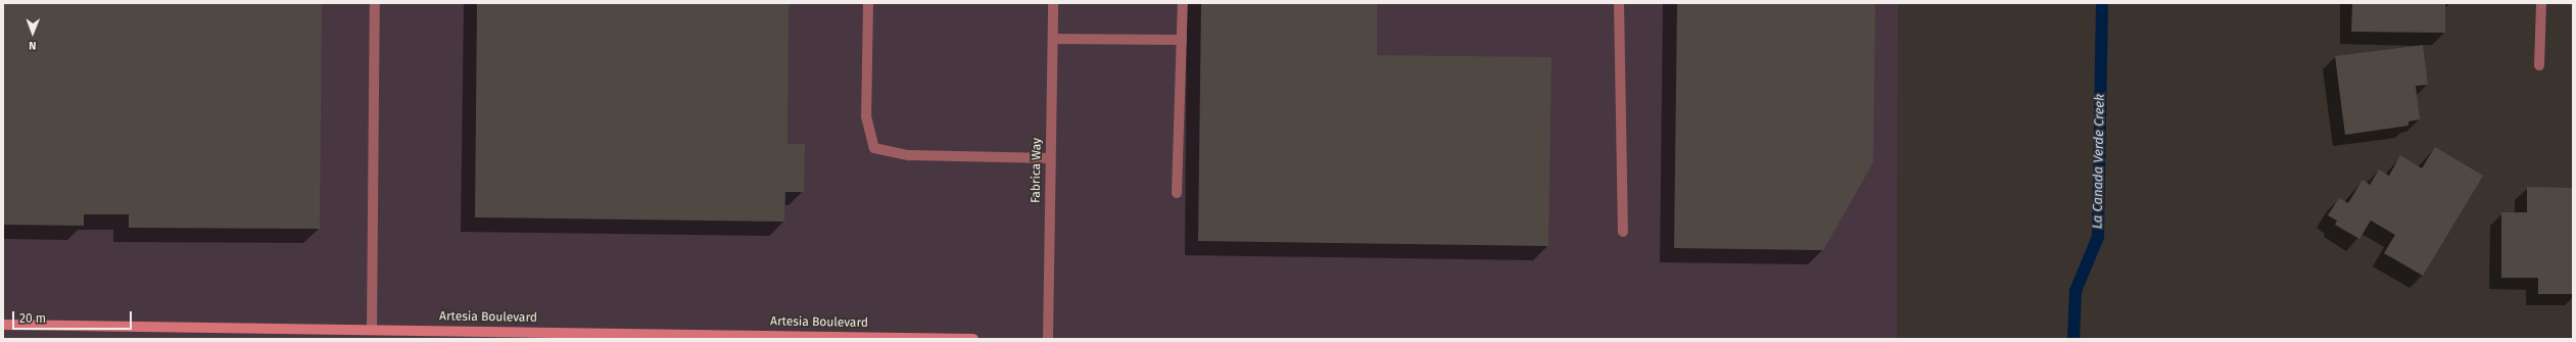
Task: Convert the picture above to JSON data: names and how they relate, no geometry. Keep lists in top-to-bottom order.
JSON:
{
  "streets": {
    "main road": ["Artesia Boulevard"],
    "street": ["Fabrica Way"]
  },
  "water": ["La Canada Verde Creek"],
  "scale_bar": "20 m",
  "north": "bottom"
}
